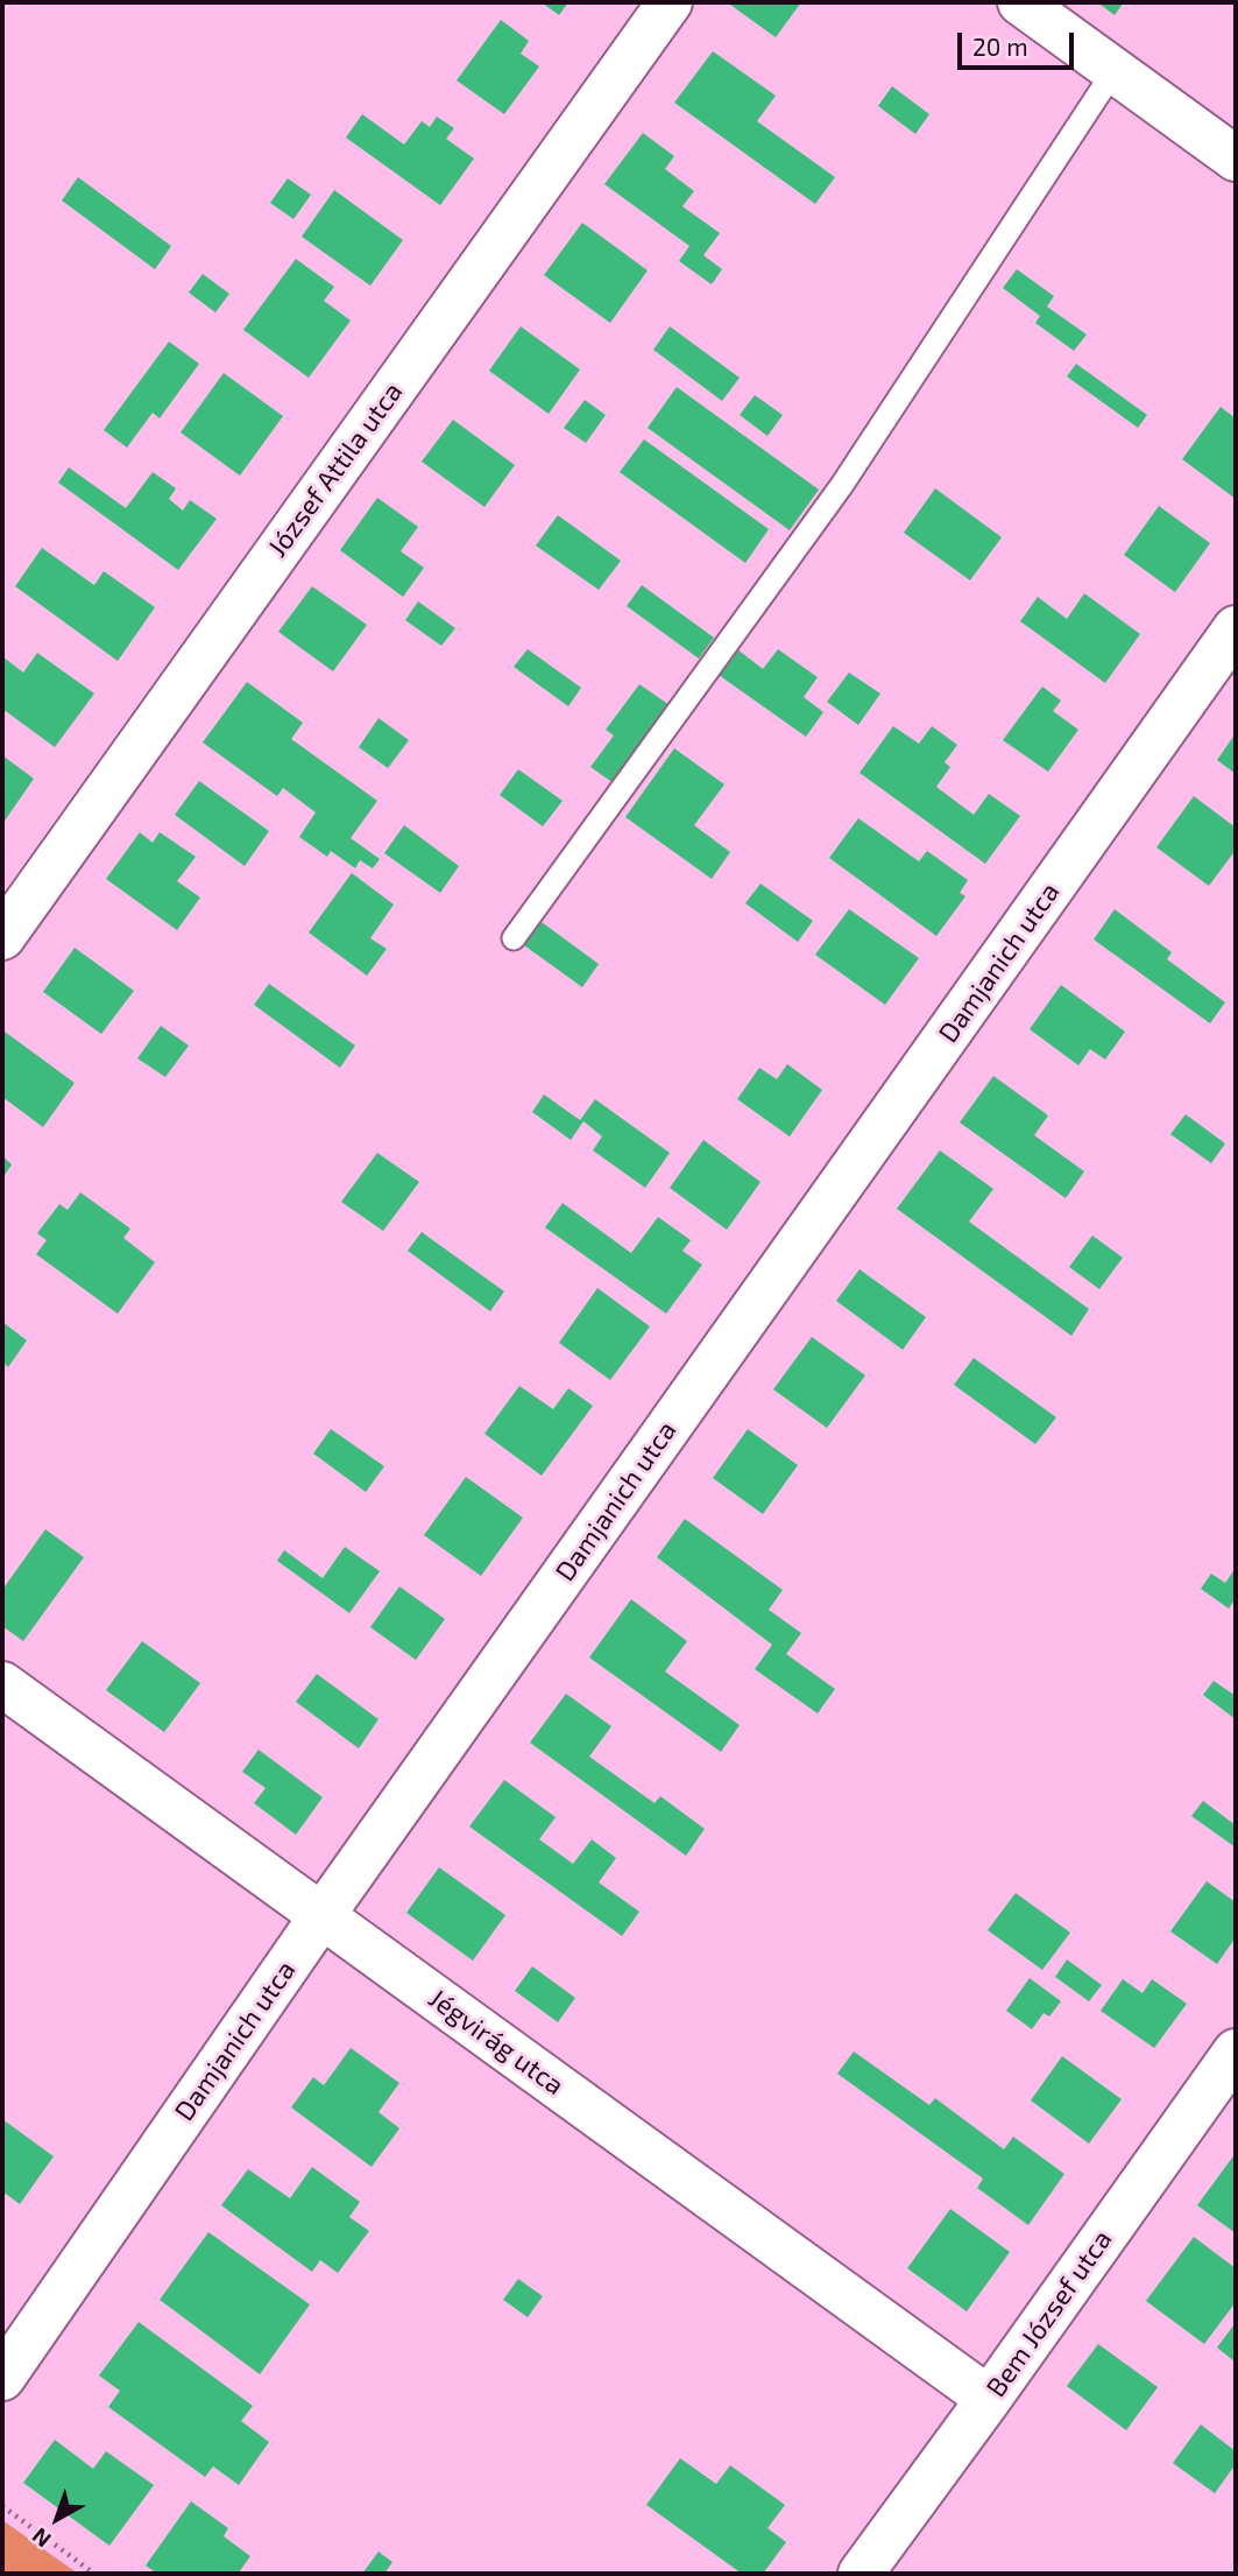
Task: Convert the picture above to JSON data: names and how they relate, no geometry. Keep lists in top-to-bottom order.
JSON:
{
  "streets": {
    "street": [
      "József Attila utca",
      "Damjanich utca",
      "Jégvirág utca",
      "Bem József utca"
    ]
  },
  "crossings": [
    ["Damjanich utca", "Jégvirág utca"],
    ["Jégvirág utca", "Bem József utca"]
  ],
  "scale_bar": "20 m",
  "north": "bottom left"
}
